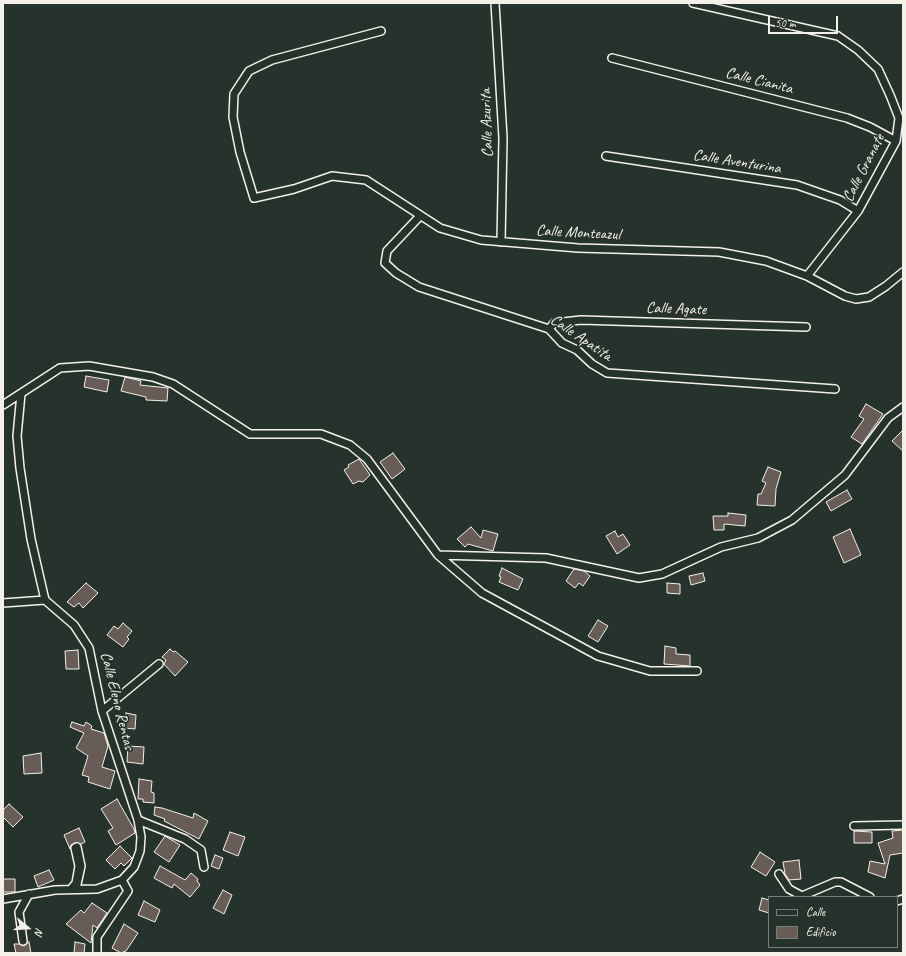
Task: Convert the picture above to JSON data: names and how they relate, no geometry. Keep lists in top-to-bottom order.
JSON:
{
  "streets": {
    "street": [
      "Calle Cianita",
      "Calle Azurita",
      "Calle Aventurina",
      "Calle Granate",
      "Calle Monteazul",
      "Calle Agate",
      "Calle Apatita",
      "Calle Eleno Rentas"
    ]
  },
  "crossings": [
    ["Calle Cianita", "Calle Granate"],
    ["Calle Azurita", "Calle Monteazul"],
    ["Calle Aventurina", "Calle Granate"],
    ["Calle Granate", "Calle Monteazul"],
    ["Calle Monteazul", "Calle Apatita"],
    ["Calle Agate", "Calle Apatita"]
  ],
  "legend": ["Calle", "Edificio"],
  "scale_bar": "50 m",
  "north": "right"
}
